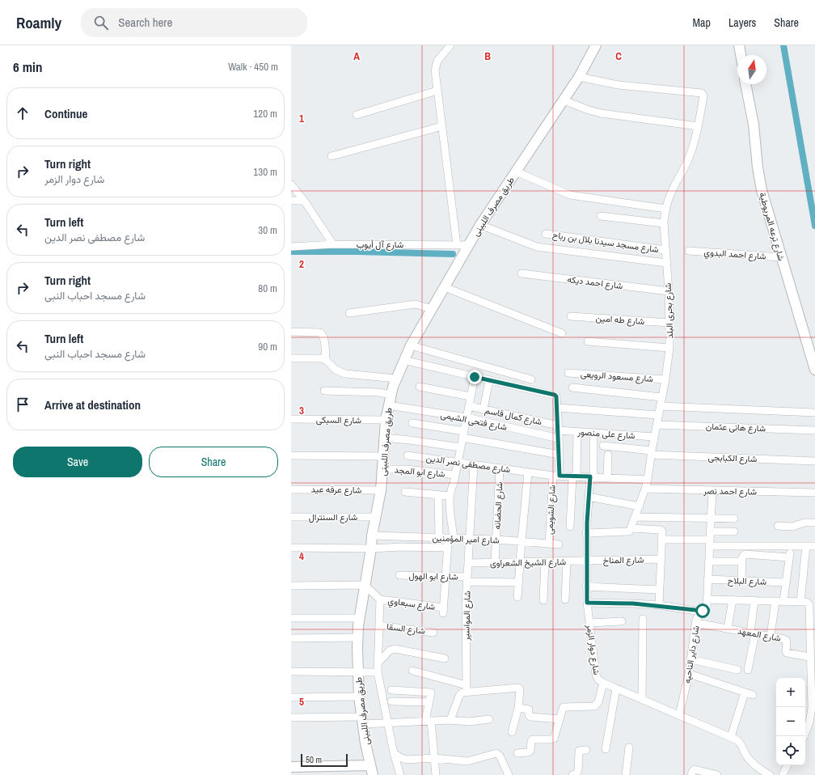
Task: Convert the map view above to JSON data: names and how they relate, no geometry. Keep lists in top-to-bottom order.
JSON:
{
  "streets": {
    "street": [
      "طريق مصرف اللبينى",
      "شارع ترعه المريوطية",
      "شارع مسجد سيدنا بلال بن رباح",
      "شارع آل أيوب",
      "شارع احمد البدوي",
      "شارع احمد ديكه",
      "شارع بحرى البلد",
      "شارع طه امين",
      "شارع مسعود الرويعى",
      "شارع كمال قاسم",
      "شارع السبكى",
      "شارع فتحى الشيمى",
      "شارع هانى عثمان",
      "شارع على منصور",
      "شارع الكبابجى",
      "شارع مصطفى نصر الدين",
      "شارع ابو المجد",
      "شارع عرفه عيد",
      "شارع احمد نصر",
      "شارع الحضانه",
      "شارع الشويمى",
      "شارع السنترال",
      "شارع امير المؤمنين",
      "شارع المناخ",
      "شارع الشيخ الشعراوى",
      "شارع ابو الهول",
      "شارع البلاح",
      "شارع سبعاوي",
      "شارع المواسير",
      "شارع السقا",
      "شارع المعهد",
      "شارع دوار الزمر",
      "شارع داير الناحيه"
    ]
  },
  "crossings": [
    ["طريق مصرف اللبينى", "شارع آل أيوب"],
    ["طريق مصرف اللبينى", "شارع بحرى البلد"],
    ["طريق مصرف اللبينى", "شارع السبكى"],
    ["طريق مصرف اللبينى", "شارع فتحى الشيمى"],
    ["طريق مصرف اللبينى", "شارع ابو المجد"],
    ["طريق مصرف اللبينى", "شارع عرفه عيد"],
    ["طريق مصرف اللبينى", "شارع السنترال"],
    ["طريق مصرف اللبينى", "شارع امير المؤمنين"],
    ["شارع ترعه المريوطية", "شارع احمد البدوي"],
    ["شارع مسجد سيدنا بلال بن رباح", "شارع بحرى البلد"],
    ["شارع احمد ديكه", "شارع بحرى البلد"],
    ["شارع بحرى البلد", "شارع طه امين"],
    ["شارع بحرى البلد", "شارع مسعود الرويعى"],
    ["شارع بحرى البلد", "شارع هانى عثمان"],
    ["شارع بحرى البلد", "شارع على منصور"],
    ["شارع بحرى البلد", "شارع الكبابجى"],
    ["شارع بحرى البلد", "شارع مصطفى نصر الدين"],
    ["شارع بحرى البلد", "شارع احمد نصر"],
    ["شارع كمال قاسم", "شارع على منصور"],
    ["شارع كمال قاسم", "شارع الشويمى"],
    ["شارع فتحى الشيمى", "شارع الشويمى"],
    ["شارع على منصور", "شارع الشويمى"],
    ["شارع على منصور", "شارع دوار الزمر"],
    ["شارع مصطفى نصر الدين", "شارع الحضانه"],
    ["شارع مصطفى نصر الدين", "شارع الشويمى"],
    ["شارع مصطفى نصر الدين", "شارع المواسير"],
    ["شارع مصطفى نصر الدين", "شارع دوار الزمر"],
    ["شارع احمد نصر", "شارع داير الناحيه"],
    ["شارع الحضانه", "شارع امير المؤمنين"],
    ["شارع الحضانه", "شارع الشيخ الشعراوى"],
    ["شارع الشويمى", "شارع امير المؤمنين"],
    ["شارع امير المؤمنين", "شارع المواسير"],
    ["شارع المناخ", "شارع الشيخ الشعراوى"],
    ["شارع المناخ", "شارع دوار الزمر"],
    ["شارع الشيخ الشعراوى", "شارع المواسير"],
    ["شارع الشيخ الشعراوى", "شارع دوار الزمر"],
    ["شارع ابو الهول", "شارع سبعاوي"],
    ["شارع ابو الهول", "شارع المواسير"],
    ["شارع البلاح", "شارع داير الناحيه"],
    ["شارع المعهد", "شارع داير الناحيه"],
    ["شارع دوار الزمر", "شارع داير الناحيه"]
  ],
  "scale_bar": "50 m",
  "north": "top",
  "page": {
    "header": "Roamly",
    "search": "Search here",
    "nav": ["Map", "Layers", "Share"],
    "heading": ["6 min", "Walk · 450 m"],
    "list": [
      ["Continue", "120 m"],
      ["Turn right", "شارع دوار الزمر", "130 m"],
      ["Turn left", "شارع مصطفى نصر الدين", "30 m"],
      ["Turn right", "شارع مسجد احباب النبى", "80 m"],
      ["Turn left", "شارع مسجد احباب النبى", "90 m"],
      "Arrive at destination"
    ],
    "buttons": ["Save", "Share"],
    "map_buttons": ["+", "−"],
    "scale": "50 m"
  },
  "grid": {
    "columns": ["A", "B", "C"],
    "rows": [
      "1",
      "2",
      "3",
      "4",
      "5"
    ]
  }
}
